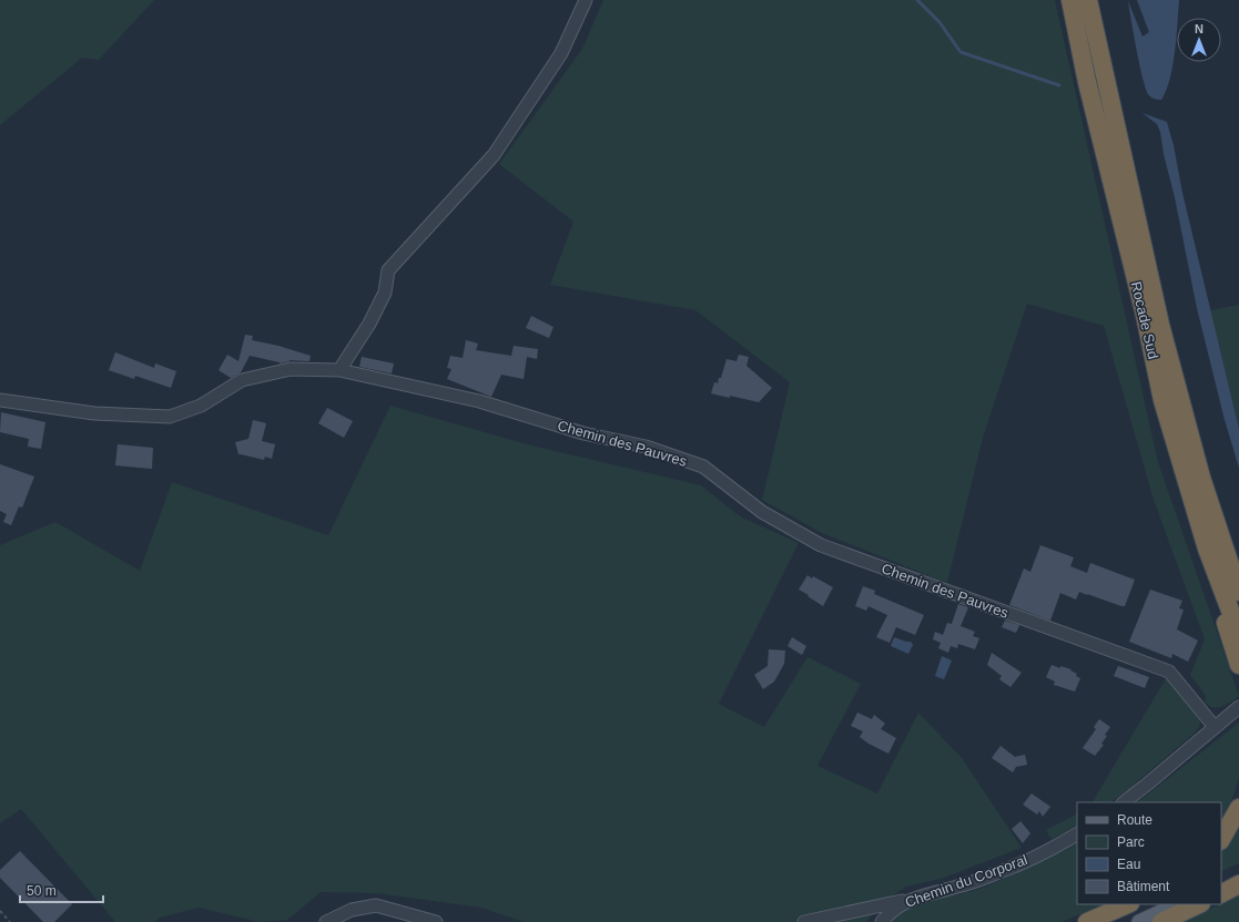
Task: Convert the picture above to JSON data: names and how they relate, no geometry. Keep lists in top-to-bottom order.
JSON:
{
  "streets": {
    "highway": ["Rocade Sud"],
    "street": ["Chemin des Pauvres", "Chemin du Corporal"]
  },
  "legend": [
    "Route",
    "Parc",
    "Eau",
    "Bâtiment"
  ],
  "scale_bar": "50 m",
  "north": "top"
}
